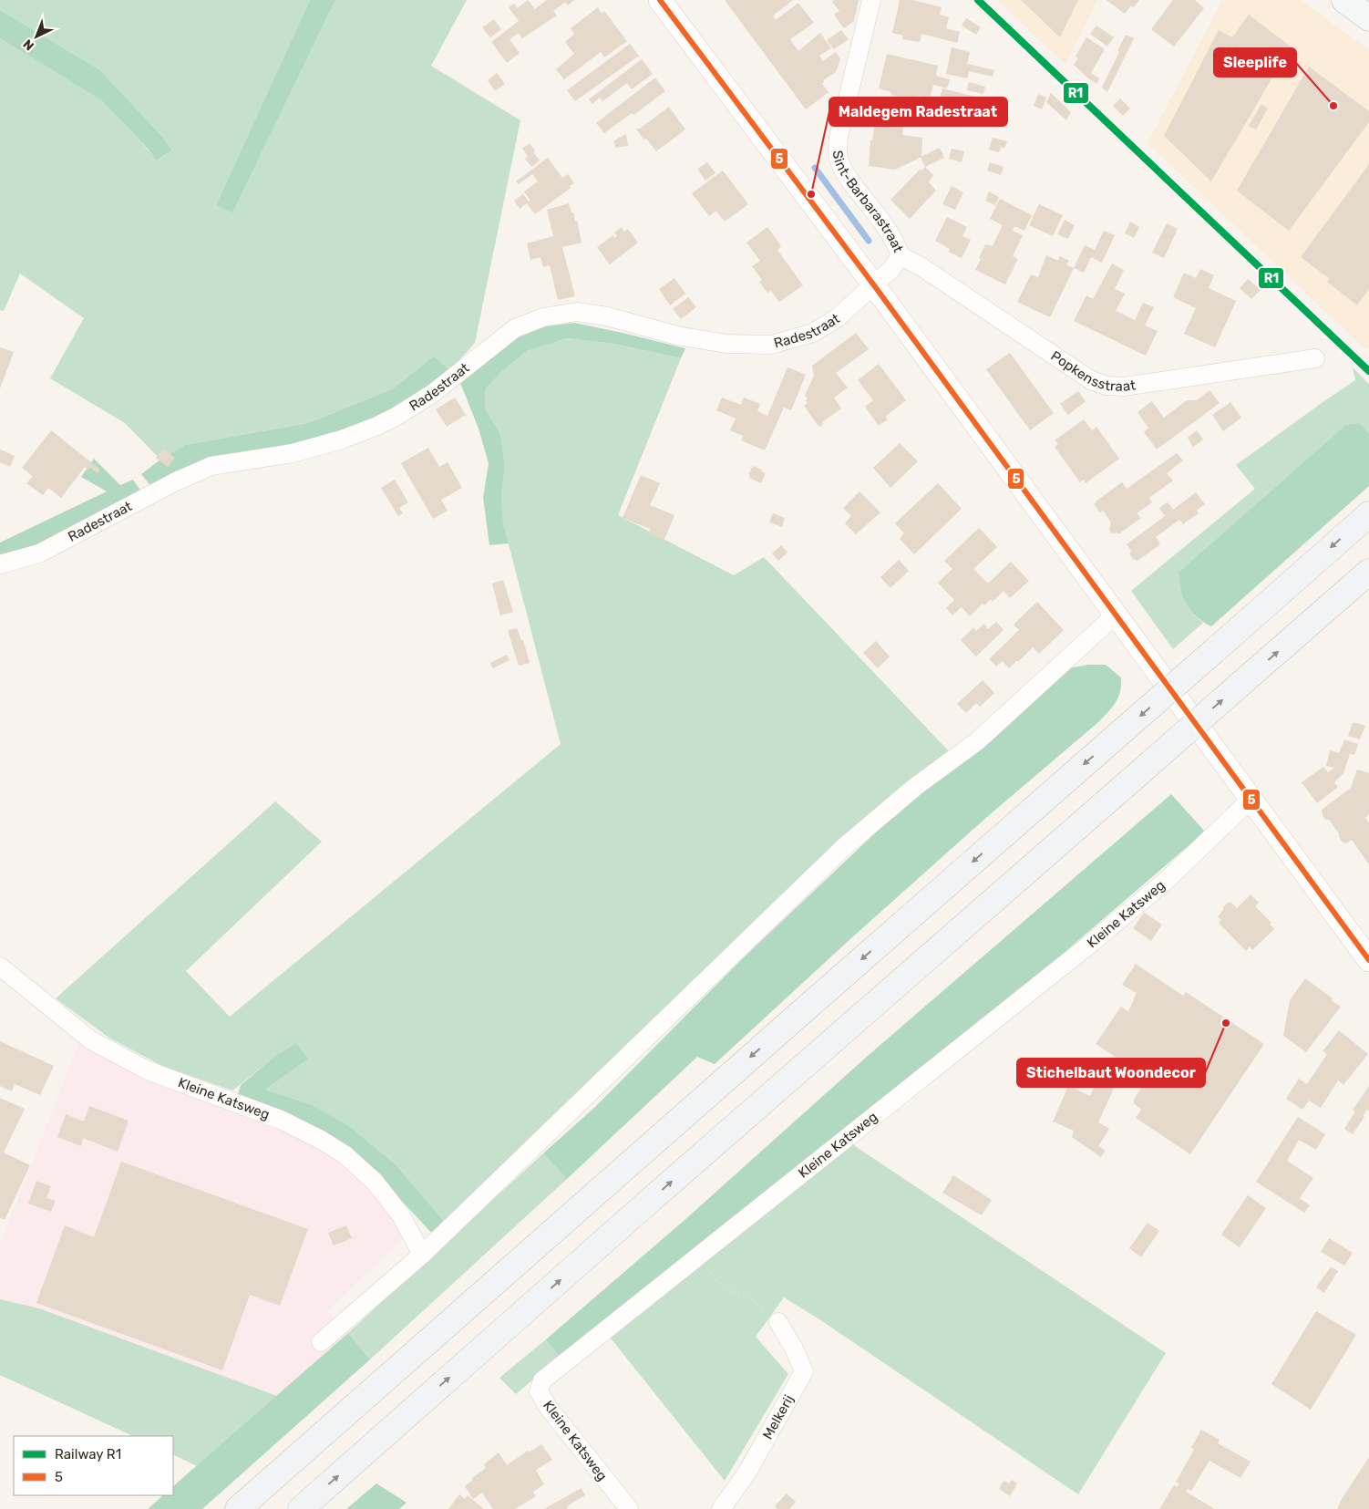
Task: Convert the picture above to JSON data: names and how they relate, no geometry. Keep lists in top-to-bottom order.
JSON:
{
  "streets": {
    "street": [
      "Sint-Barbarastraat",
      "Radestraat",
      "Popkensstraat",
      "Kleine Katsweg",
      "Melkerij"
    ]
  },
  "crossings": [
    ["Sint-Barbarastraat", "Radestraat"],
    ["Sint-Barbarastraat", "Popkensstraat"]
  ],
  "places": ["Sleeplife", "Maldegem Radestraat", "Stichelbaut Woondecor"],
  "lines": ["rail line R1", "transit line 5"],
  "legend": ["Railway R1", "5"],
  "north": "bottom left"
}
